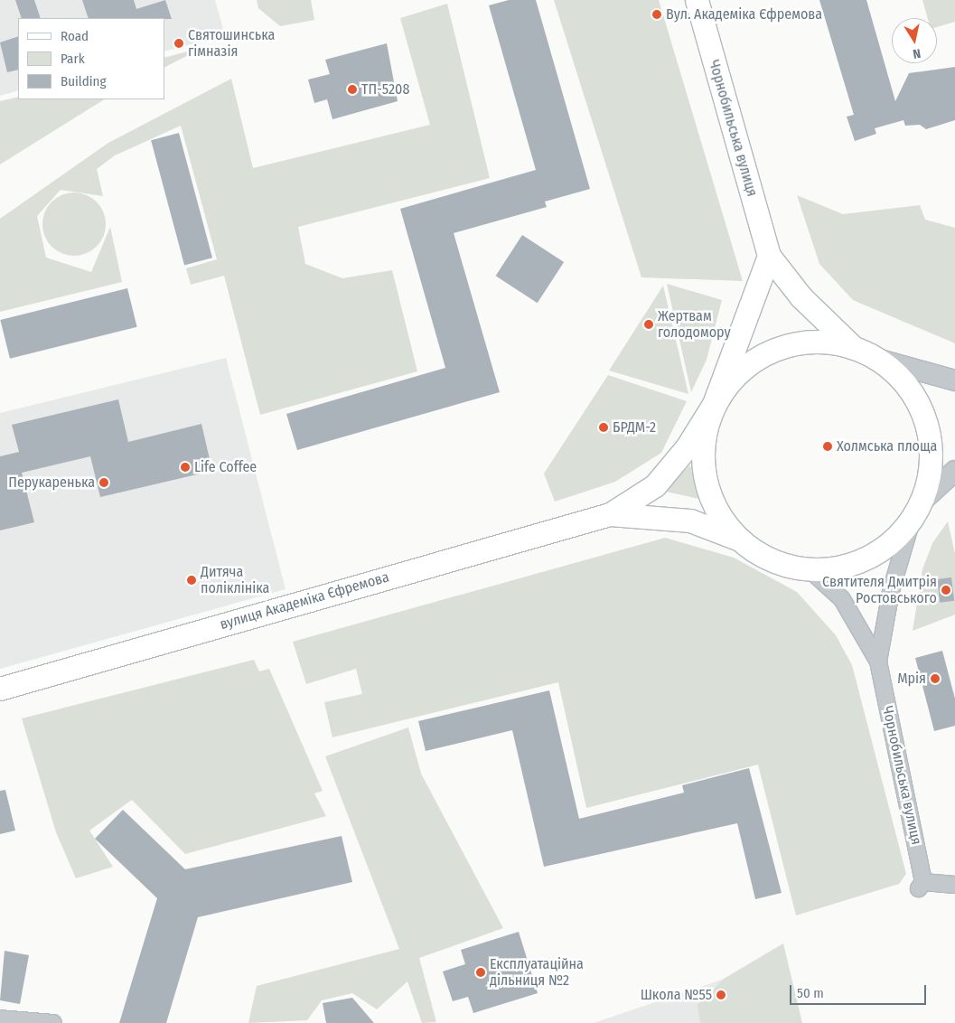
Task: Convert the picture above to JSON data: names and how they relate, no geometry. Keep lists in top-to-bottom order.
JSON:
{
  "streets": {
    "main road": ["Чорнобильська вулиця", "вулиця Академіка Єфремова"]
  },
  "places": [
    "Вул. Академіка Єфремова",
    "Святошинська гімназія",
    "ТП-5208",
    "Жертвам голодомору",
    "БРДМ-2",
    "Холмська площа",
    "Life Coffee",
    "Перукаренька",
    "Дитяча поліклініка",
    "Святителя Дмитрія Ростовського",
    "Мрія",
    "Експлуатаційна дільниця №2",
    "Школа №55"
  ],
  "legend": ["Road", "Park", "Building"],
  "scale_bar": "50 m",
  "north": "bottom"
}
